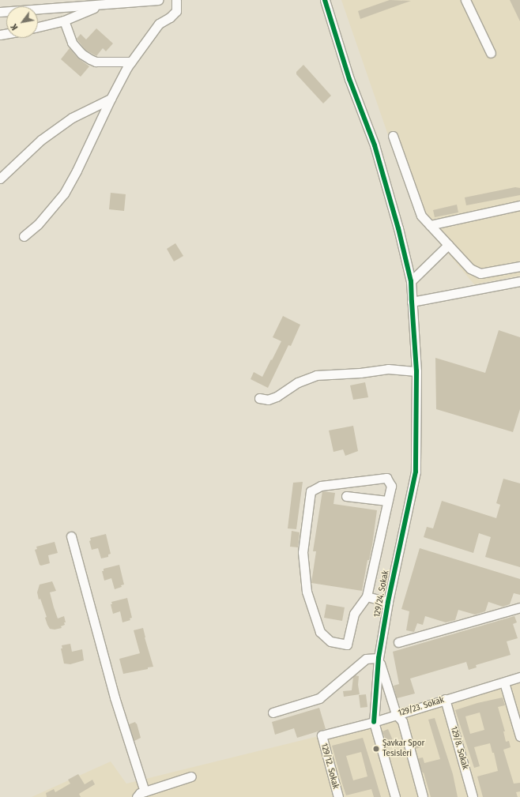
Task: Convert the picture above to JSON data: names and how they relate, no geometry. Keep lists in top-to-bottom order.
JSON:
{
  "streets": {
    "street": [
      "129/24. Sokak",
      "129/23. Sokak",
      "129/8. Sokak",
      "129/12. Sokak"
    ]
  },
  "crossings": [
    ["129/24. Sokak", "129/23. Sokak"],
    ["129/23. Sokak", "129/8. Sokak"],
    ["129/23. Sokak", "129/12. Sokak"]
  ],
  "places": ["Şavkar Spor Tesisleri"],
  "north": "bottom left"
}
